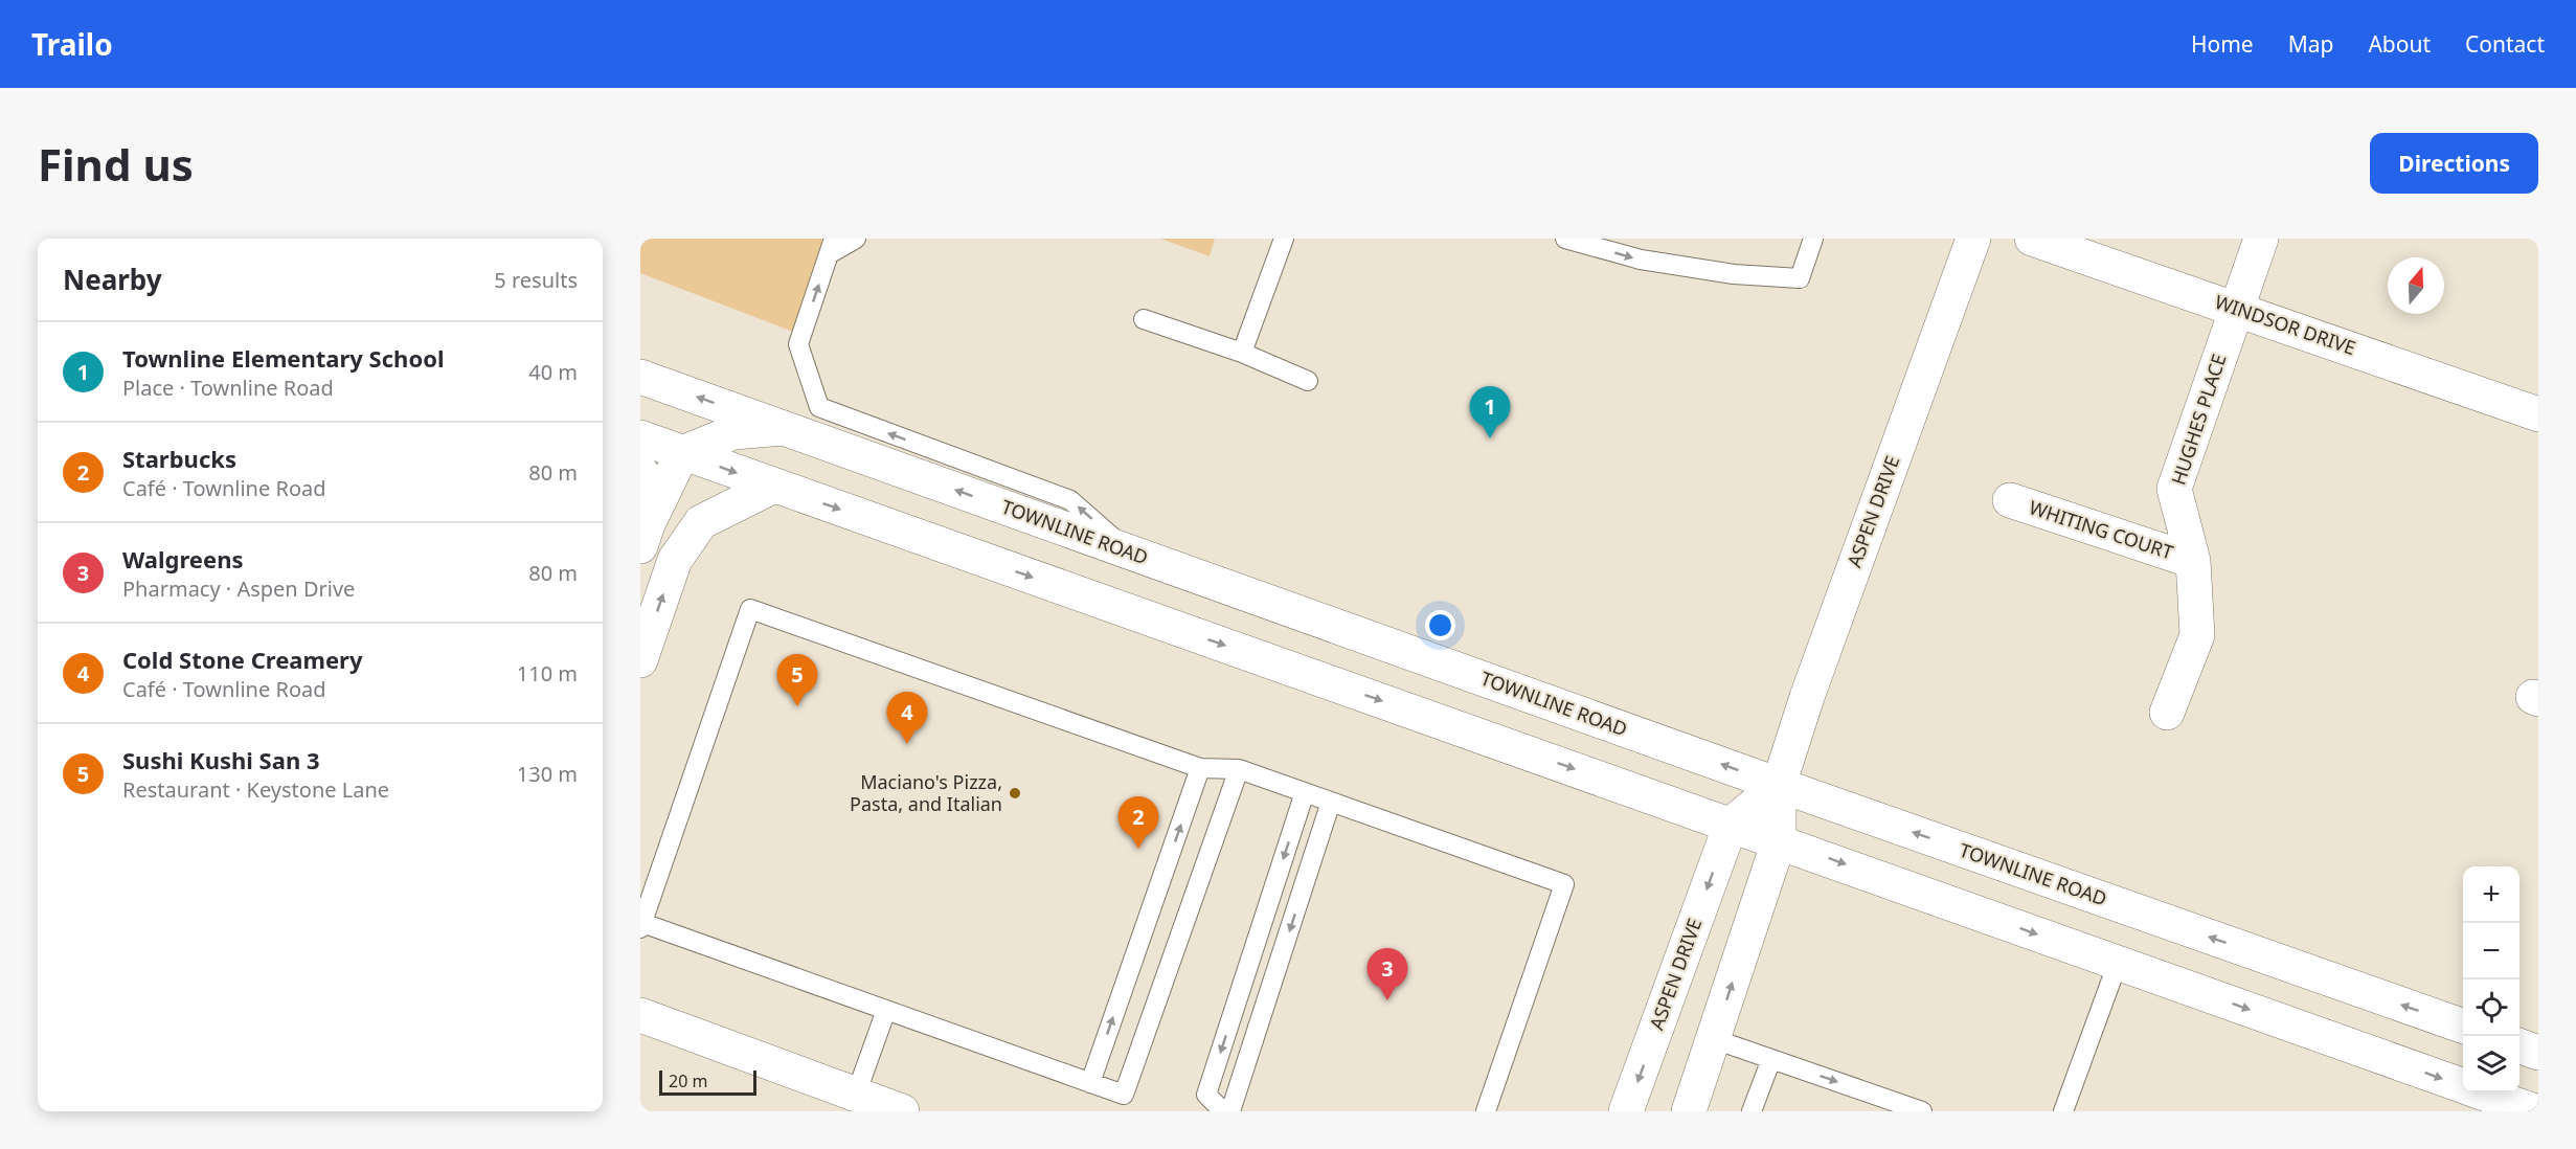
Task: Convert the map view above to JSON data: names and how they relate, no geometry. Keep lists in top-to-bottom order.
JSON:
{
  "streets": {
    "main road": [
      "WINDSOR DRIVE",
      "HUGHES PLACE",
      "ASPEN DRIVE",
      "WHITING COURT",
      "TOWNLINE ROAD"
    ]
  },
  "crossings": [
    ["WINDSOR DRIVE", "HUGHES PLACE"],
    ["HUGHES PLACE", "WHITING COURT"],
    ["ASPEN DRIVE", "TOWNLINE ROAD"]
  ],
  "places": ["Maciano's Pizza, Pasta, and Italian"],
  "scale_bar": "20 m",
  "north": "top",
  "page": {
    "header": "Trailo",
    "nav": [
      "Home",
      "Map",
      "About",
      "Contact"
    ],
    "buttons": "Directions",
    "title": "Find us",
    "heading": ["Nearby", "5 results"],
    "list": [
      {
        "mark": "1",
        "name": "Townline Elementary School",
        "note": "Place · Townline Road",
        "value": "40 m"
      },
      {
        "mark": "2",
        "name": "Starbucks",
        "note": "Café · Townline Road",
        "value": "80 m"
      },
      {
        "mark": "3",
        "name": "Walgreens",
        "note": "Pharmacy · Aspen Drive",
        "value": "80 m"
      },
      {
        "mark": "4",
        "name": "Cold Stone Creamery",
        "note": "Café · Townline Road",
        "value": "110 m"
      },
      {
        "mark": "5",
        "name": "Sushi Kushi San 3",
        "note": "Restaurant · Keystone Lane",
        "value": "130 m"
      }
    ],
    "pins": [
      "1",
      "5",
      "4",
      "2",
      "3"
    ],
    "map_buttons": ["+", "−"],
    "scale": "20 m"
  }
}
